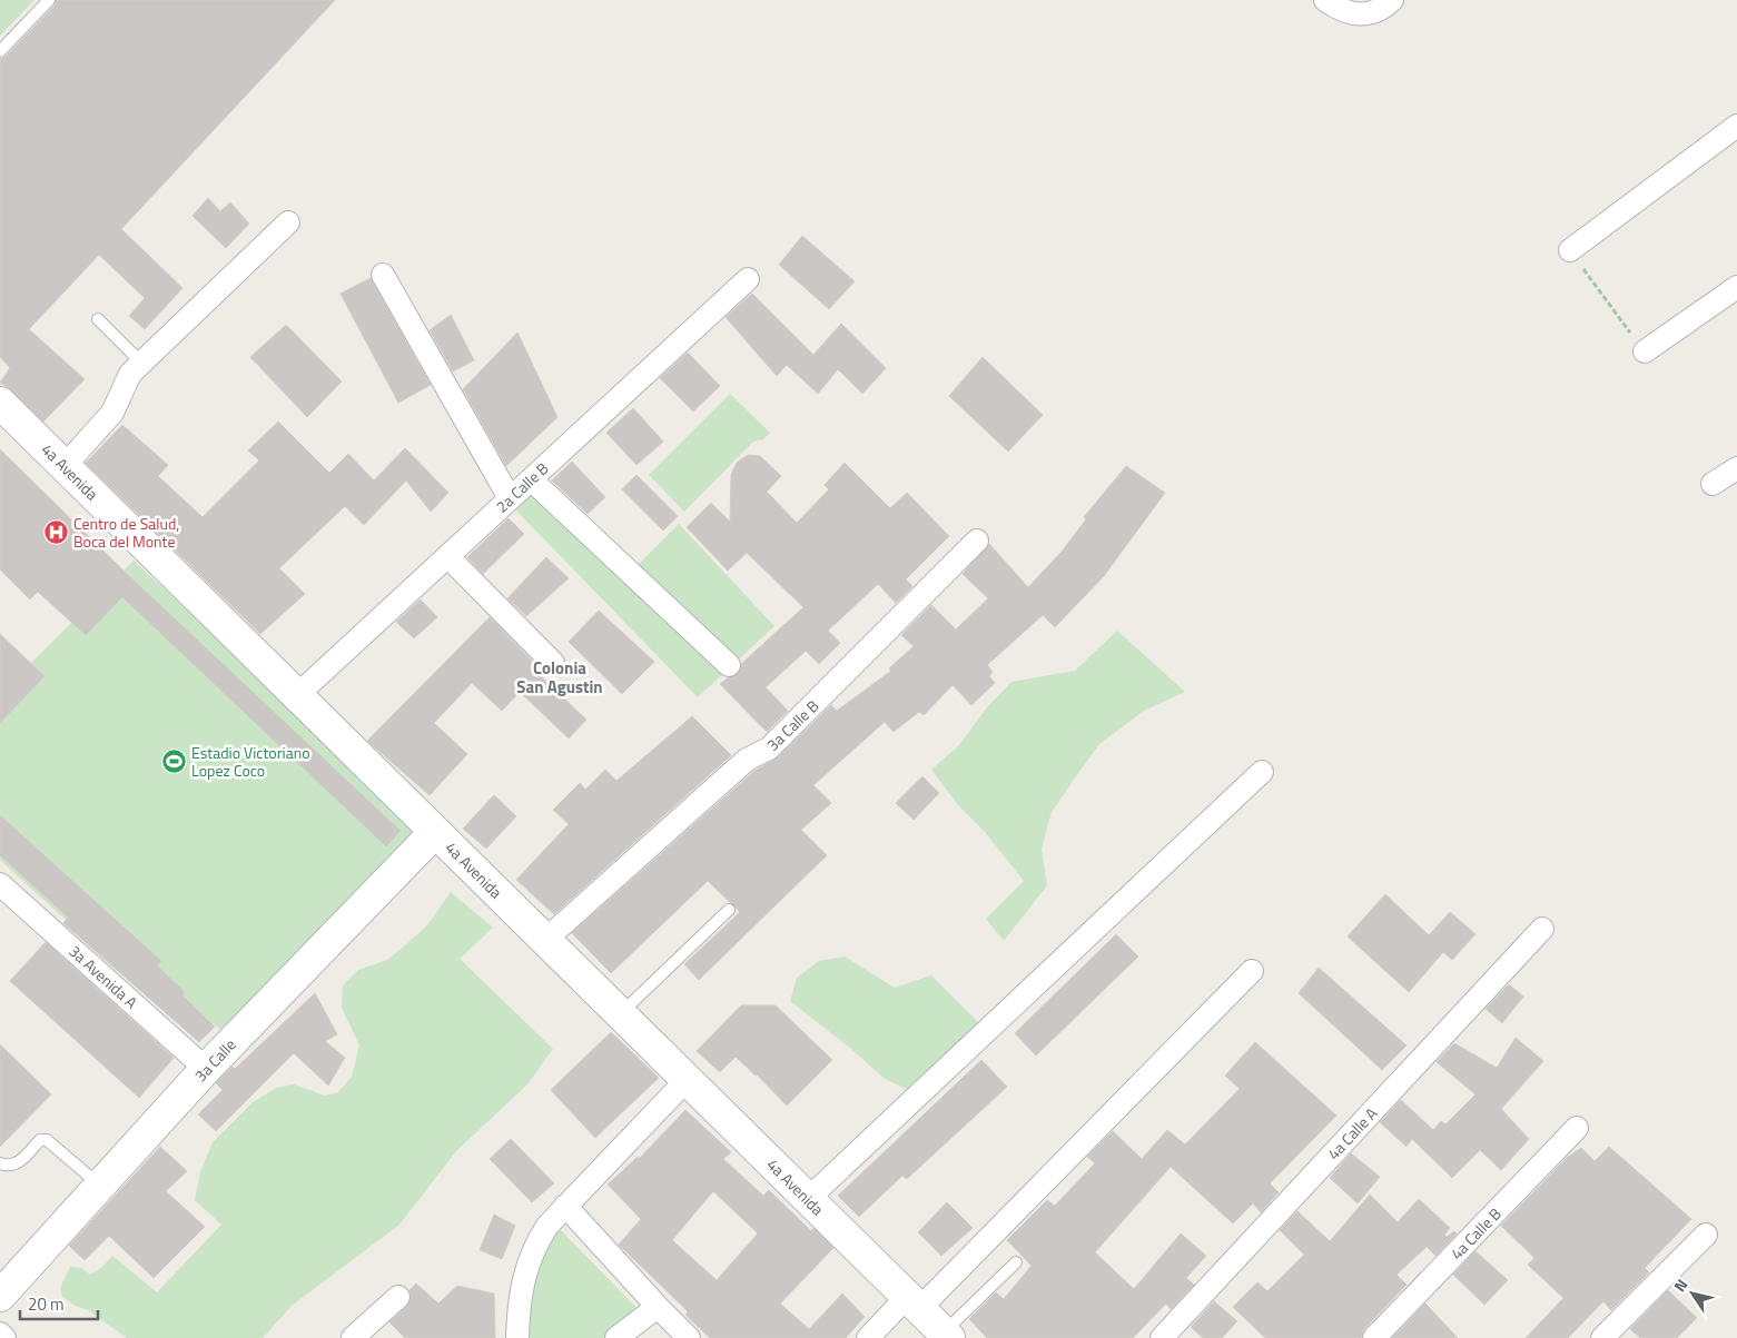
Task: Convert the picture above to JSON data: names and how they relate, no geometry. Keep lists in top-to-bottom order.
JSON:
{
  "streets": {
    "street": [
      "4a Avenida",
      "2a Calle B",
      "3a Calle B",
      "3a Avenida A",
      "3a Calle",
      "4a Calle A",
      "4a Calle B"
    ]
  },
  "crossings": [
    ["4a Avenida", "2a Calle B"],
    ["4a Avenida", "3a Calle B"],
    ["4a Avenida", "3a Calle"],
    ["3a Avenida A", "3a Calle"]
  ],
  "districts": ["Colonia San Agustin"],
  "places": {
    "hospital": ["Centro de Salud, Boca del Monte"],
    "sports": ["Estadio Victoriano Lopez Coco"]
  },
  "scale_bar": "20 m",
  "north": "top left"
}
